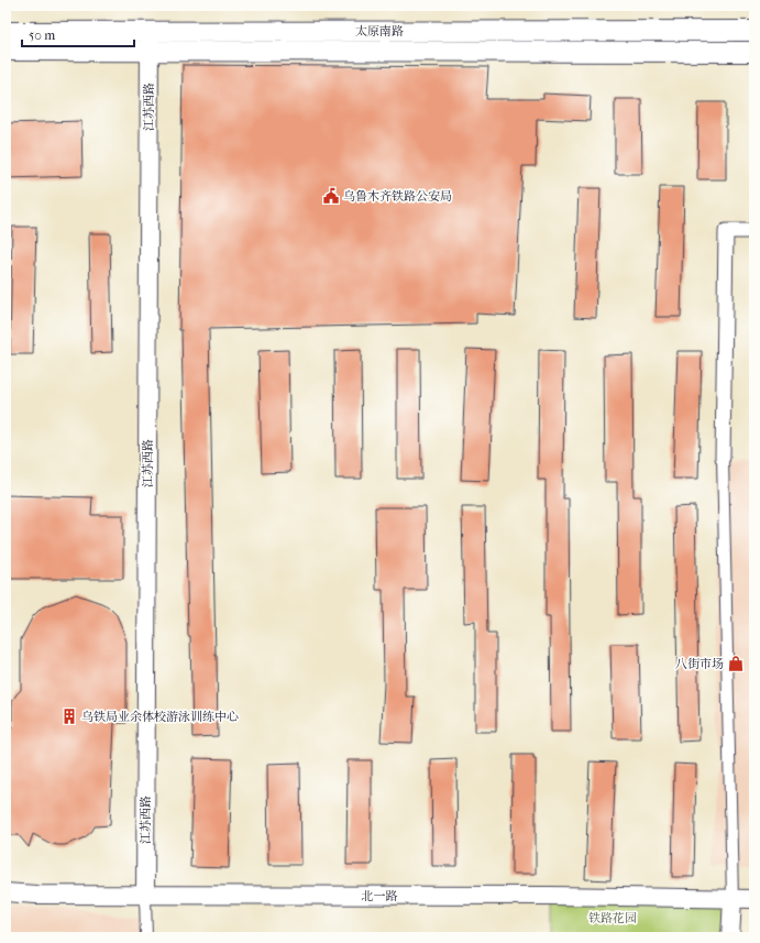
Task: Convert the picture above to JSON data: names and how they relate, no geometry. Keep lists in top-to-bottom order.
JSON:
{
  "streets": {
    "main road": ["太原南路"],
    "street": ["江苏西路", "北一路"]
  },
  "crossings": [
    ["太原南路", "江苏西路"],
    ["江苏西路", "北一路"]
  ],
  "parks": ["铁路花园"],
  "places": {
    "public building": ["乌鲁木齐铁路公安局"],
    "shop": ["八街市场"],
    "building": ["乌铁局业余体校游泳训练中心"]
  },
  "scale_bar": "50 m"
}
